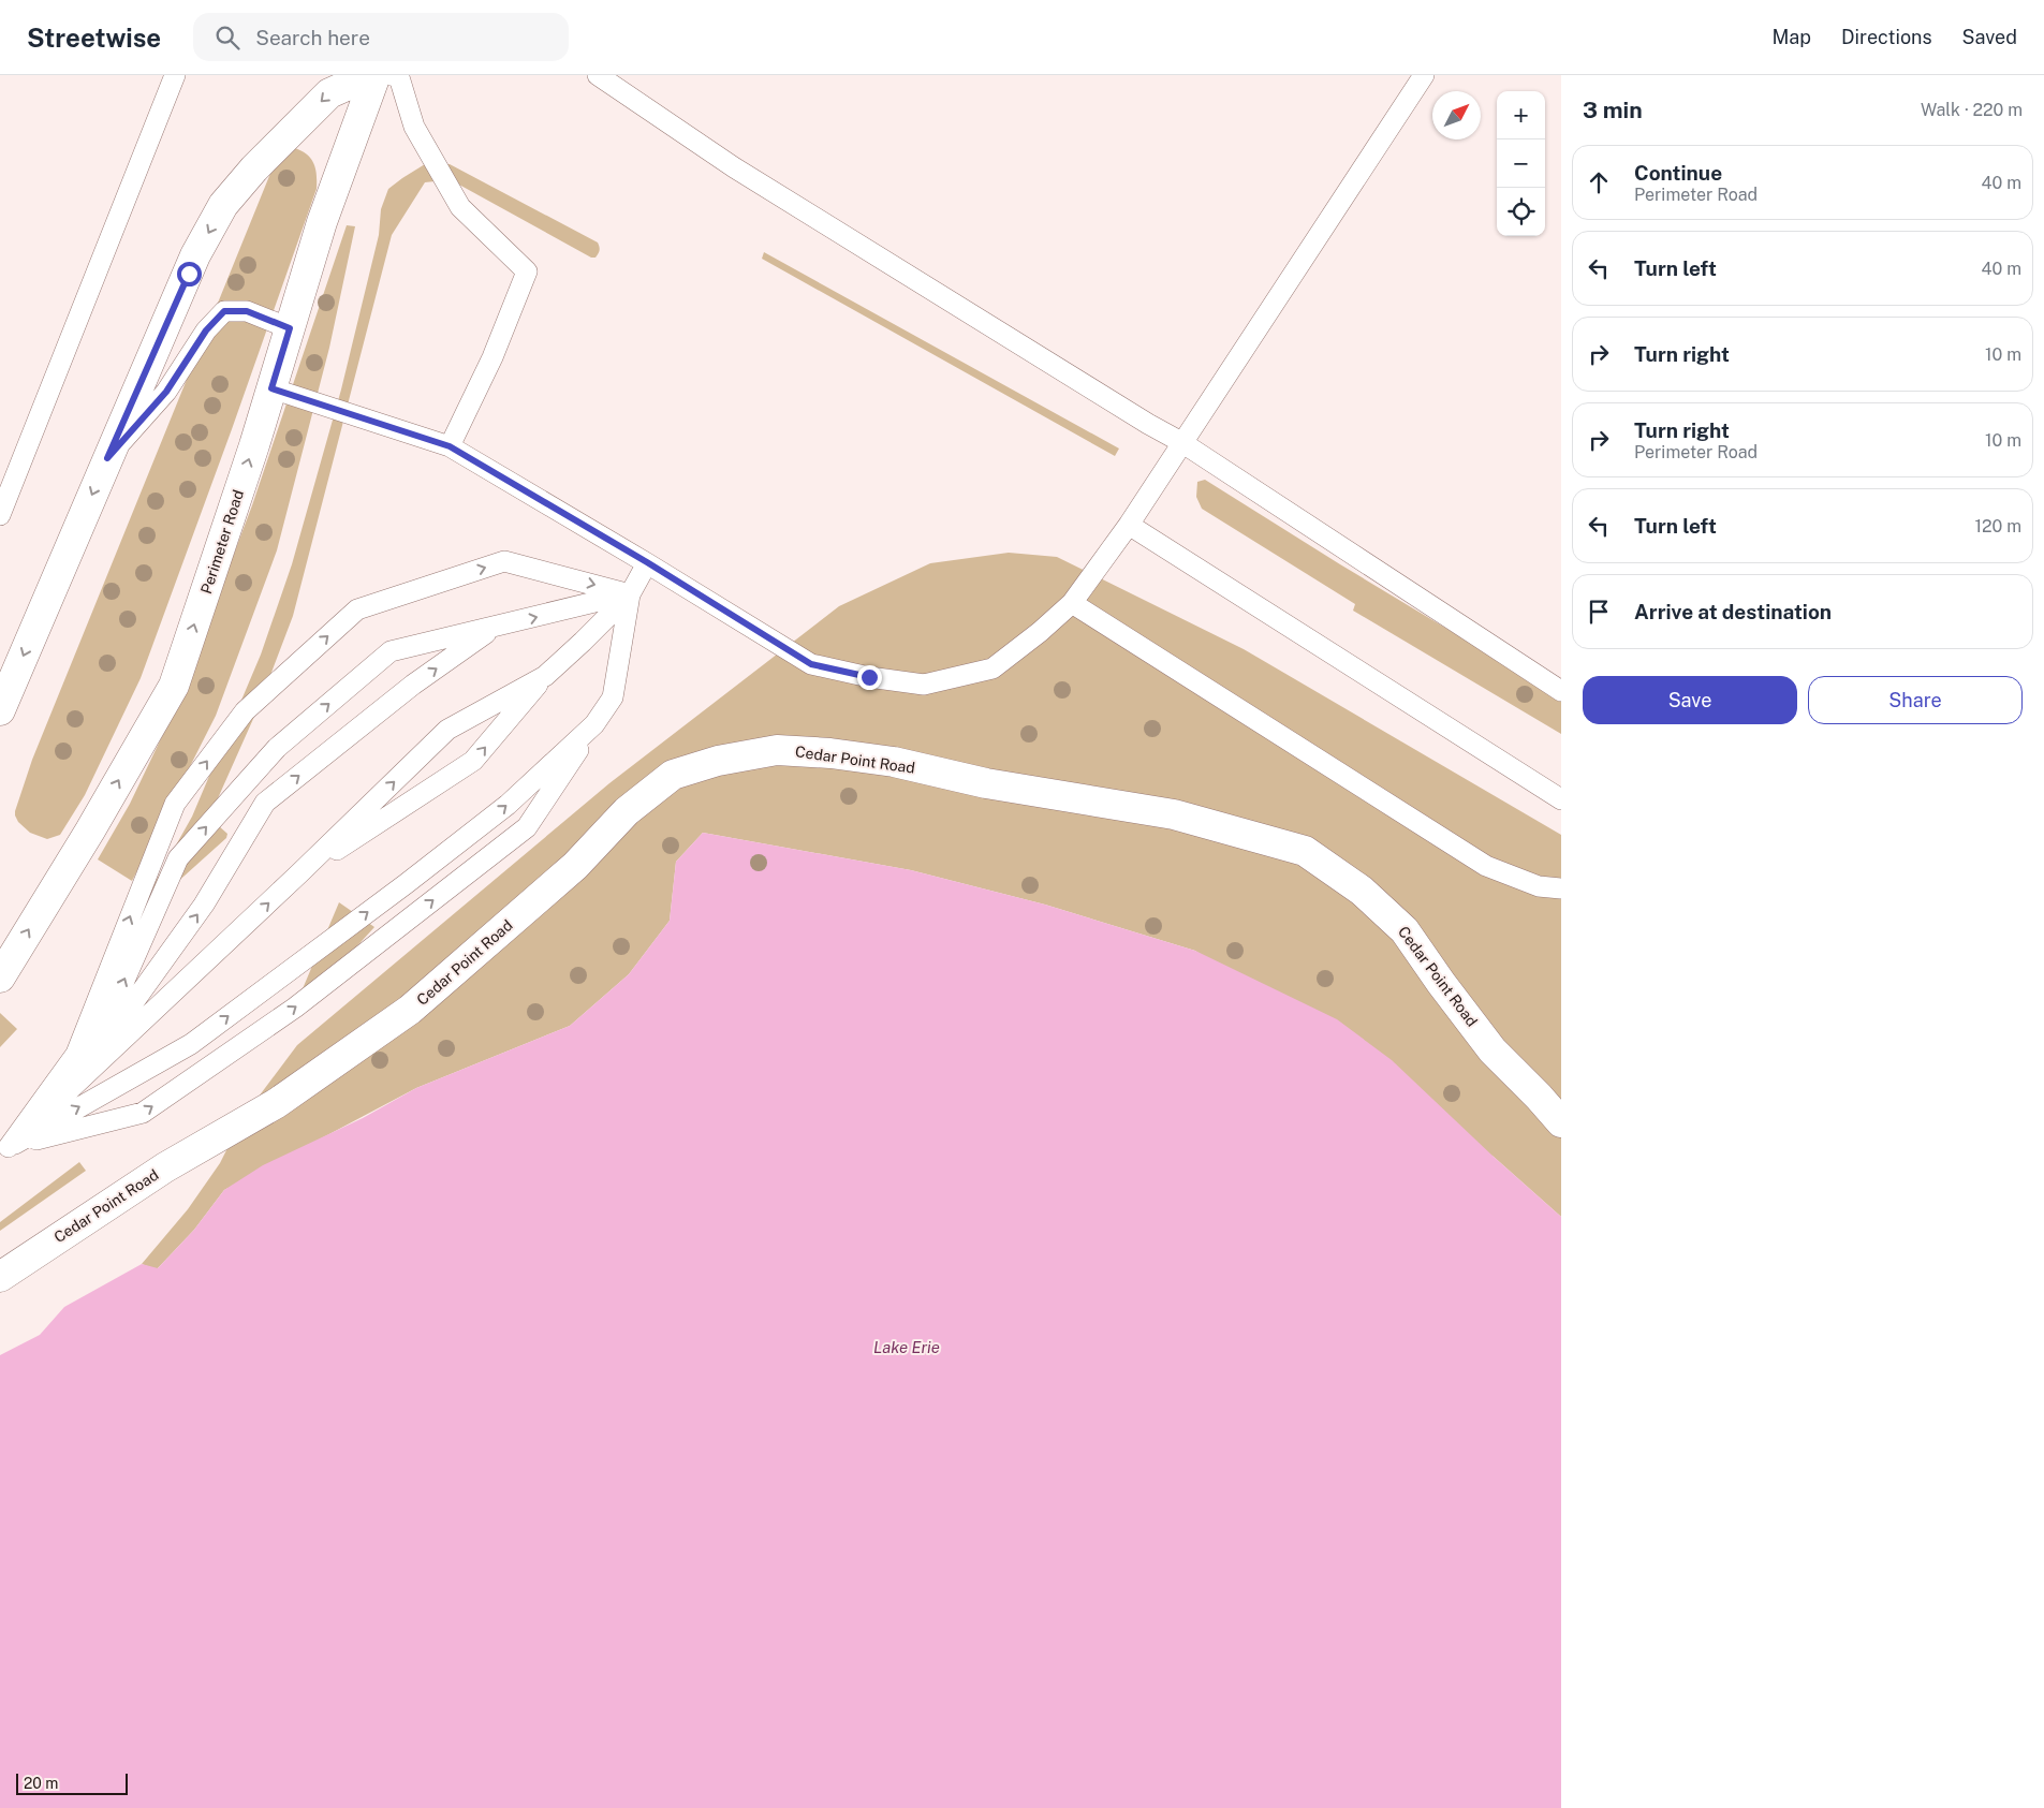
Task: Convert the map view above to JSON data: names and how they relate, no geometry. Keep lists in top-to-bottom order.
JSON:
{
  "streets": {
    "street": ["Perimeter Road", "Cedar Point Road"]
  },
  "water": ["Lake Erie"],
  "scale_bar": "20 m",
  "north": "top right",
  "page": {
    "header": "Streetwise",
    "search": "Search here",
    "nav": ["Map", "Directions", "Saved"],
    "heading": ["3 min", "Walk · 220 m"],
    "map_buttons": ["+", "−"],
    "list": [
      ["Continue", "Perimeter Road", "40 m"],
      ["Turn left", "40 m"],
      ["Turn right", "10 m"],
      ["Turn right", "Perimeter Road", "10 m"],
      ["Turn left", "120 m"],
      "Arrive at destination"
    ],
    "buttons": ["Save", "Share"],
    "scale": "20 m"
  }
}
